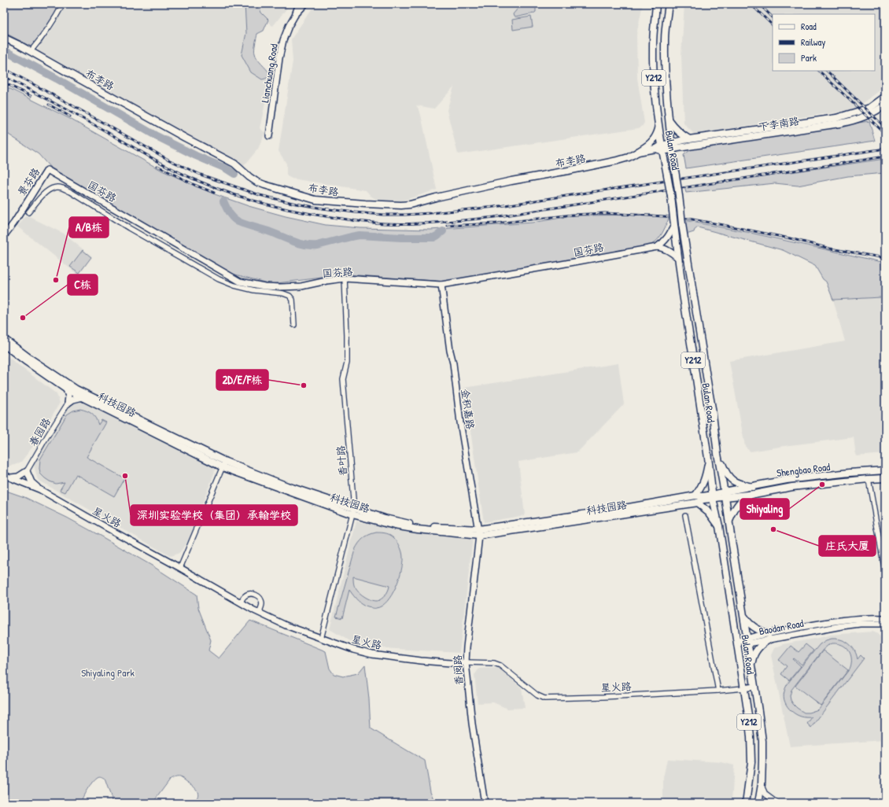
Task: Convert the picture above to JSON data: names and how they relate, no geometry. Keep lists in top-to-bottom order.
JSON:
{
  "streets": {
    "main road": [
      "Y212",
      "布李路",
      "下李南路",
      "Bulan Road",
      "科技园路",
      "Shengbao Road"
    ],
    "street": [
      "Lianchuang Road",
      "景芬路",
      "国芬路",
      "金积嘉路",
      "春园路",
      "香叶路",
      "星火路",
      "Baodan Road",
      "香阅路"
    ]
  },
  "crossings": [
    ["布李路", "下李南路"],
    ["布李路", "Bulan Road"],
    ["下李南路", "Bulan Road"],
    ["Bulan Road", "科技园路"],
    ["Bulan Road", "Shengbao Road"],
    ["Bulan Road", "星火路"],
    ["Bulan Road", "Baodan Road"],
    ["景芬路", "国芬路"],
    ["国芬路", "金积嘉路"],
    ["国芬路", "香叶路"],
    ["科技园路", "金积嘉路"],
    ["科技园路", "香叶路"],
    ["科技园路", "Shengbao Road"],
    ["科技园路", "香阅路"],
    ["金积嘉路", "香阅路"],
    ["香叶路", "星火路"],
    ["星火路", "香阅路"]
  ],
  "parks": ["Shiyaling Park"],
  "places": [
    "A/B栋",
    "C栋",
    "2D/E/F栋",
    "深圳实验学校（集团）承翰学校",
    "Shiyaling",
    "庄氏大厦"
  ],
  "legend": ["Road", "Railway", "Park"]
}
